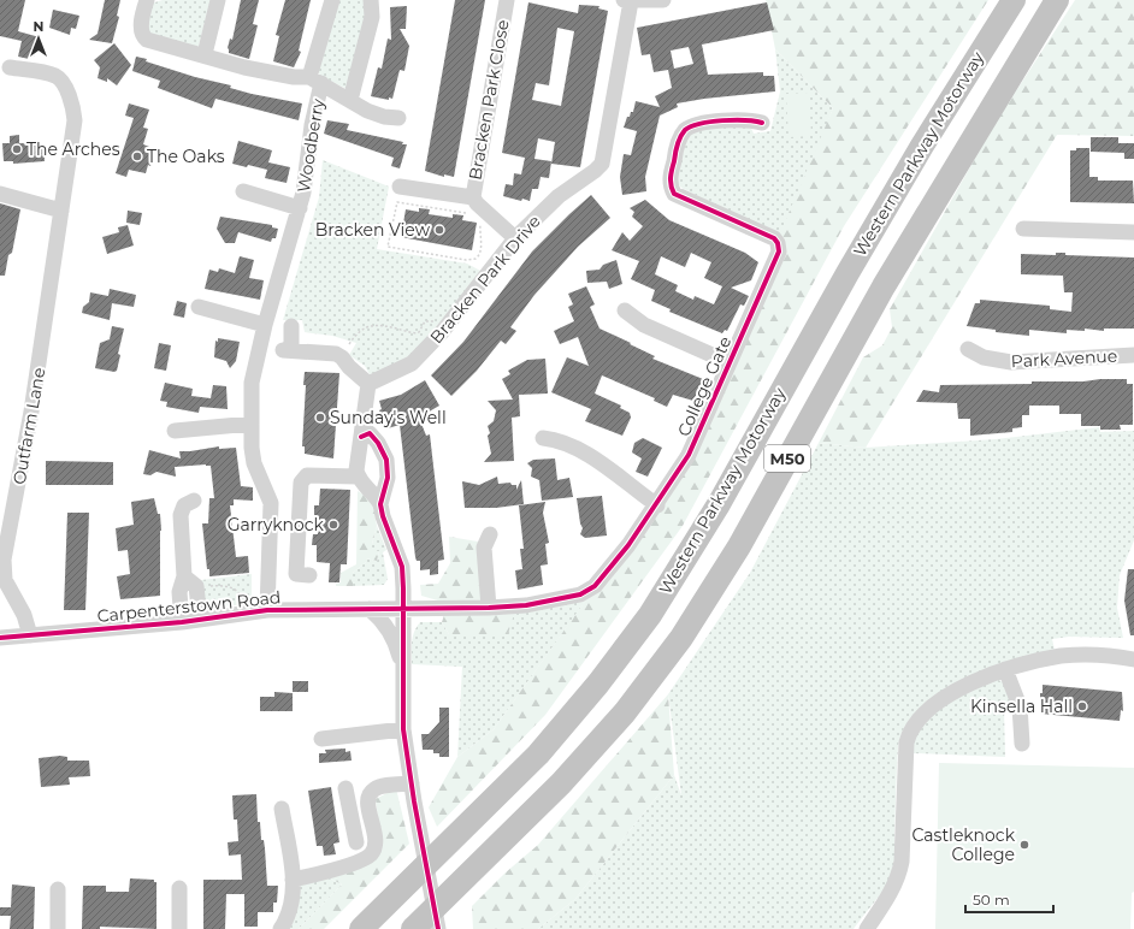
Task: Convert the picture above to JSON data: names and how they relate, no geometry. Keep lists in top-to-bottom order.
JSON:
{
  "streets": {
    "highway": ["Western Parkway Motorway", "M50"],
    "street": [
      "Bracken Park Close",
      "Woodberry",
      "Bracken Park Drive",
      "Park Avenue",
      "College Gate",
      "Outfarm Lane",
      "Carpenterstown Road"
    ]
  },
  "crossings": [
    ["Bracken Park Close", "Bracken Park Drive"],
    ["Woodberry", "Carpenterstown Road"],
    ["College Gate", "Carpenterstown Road"],
    ["Outfarm Lane", "Carpenterstown Road"]
  ],
  "places": [
    "The Arches",
    "The Oaks",
    "Bracken View",
    "Sunday's Well",
    "Garryknock",
    "Kinsella Hall",
    "Castleknock College"
  ],
  "scale_bar": "50 m",
  "north": "top"
}
